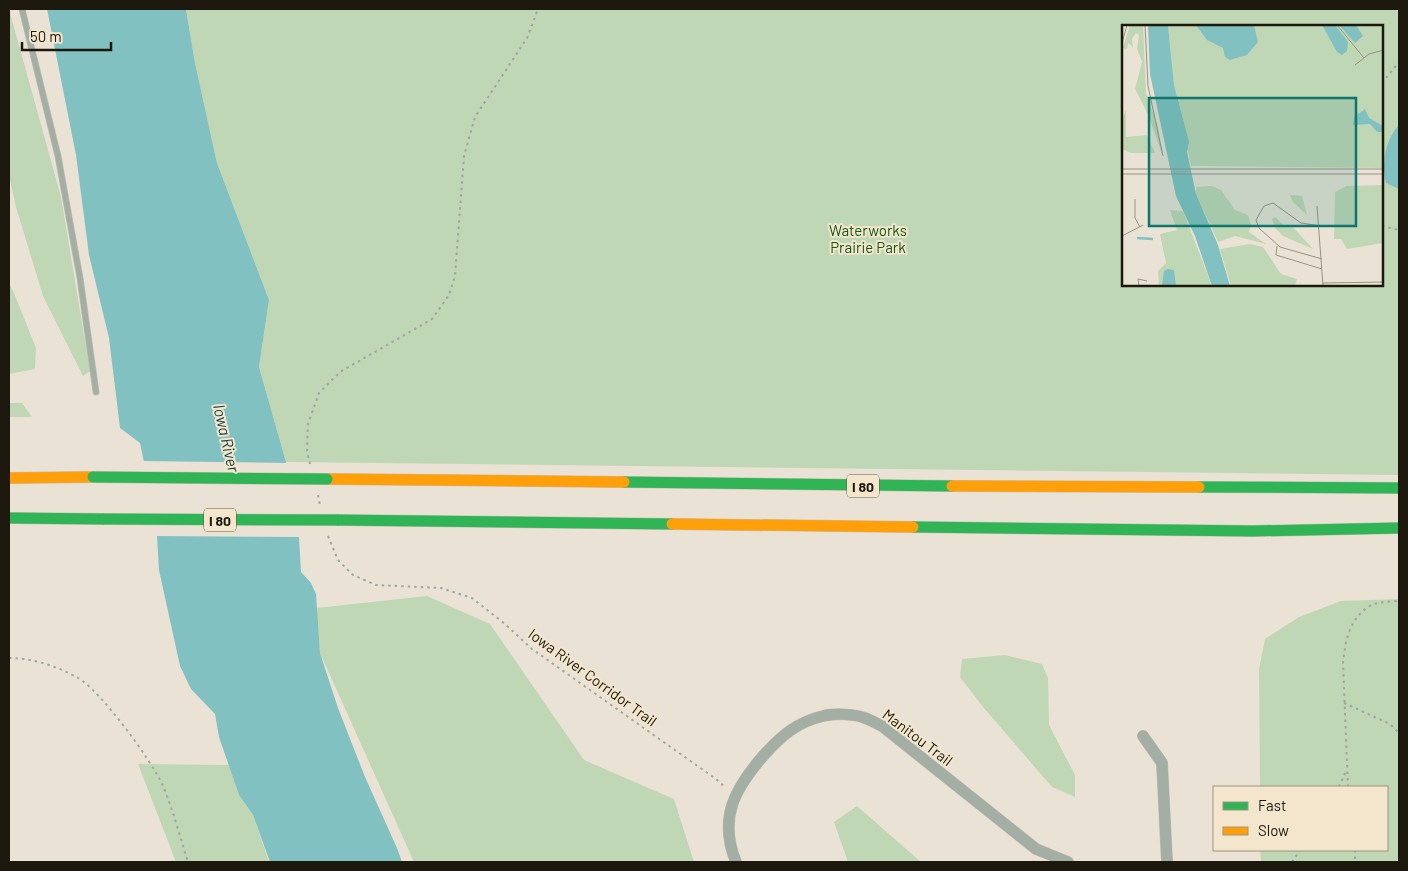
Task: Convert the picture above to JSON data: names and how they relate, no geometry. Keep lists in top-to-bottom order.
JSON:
{
  "streets": {
    "highway": ["I 80"],
    "street": ["Manitou Trail"],
    "path": ["Iowa River Corridor Trail"]
  },
  "crossings": [
    ["Iowa River Corridor Trail", "Manitou Trail"]
  ],
  "water": ["Iowa River"],
  "parks": ["Waterworks Prairie Park"],
  "legend": ["Fast", "Slow"],
  "scale_bar": "50 m"
}
